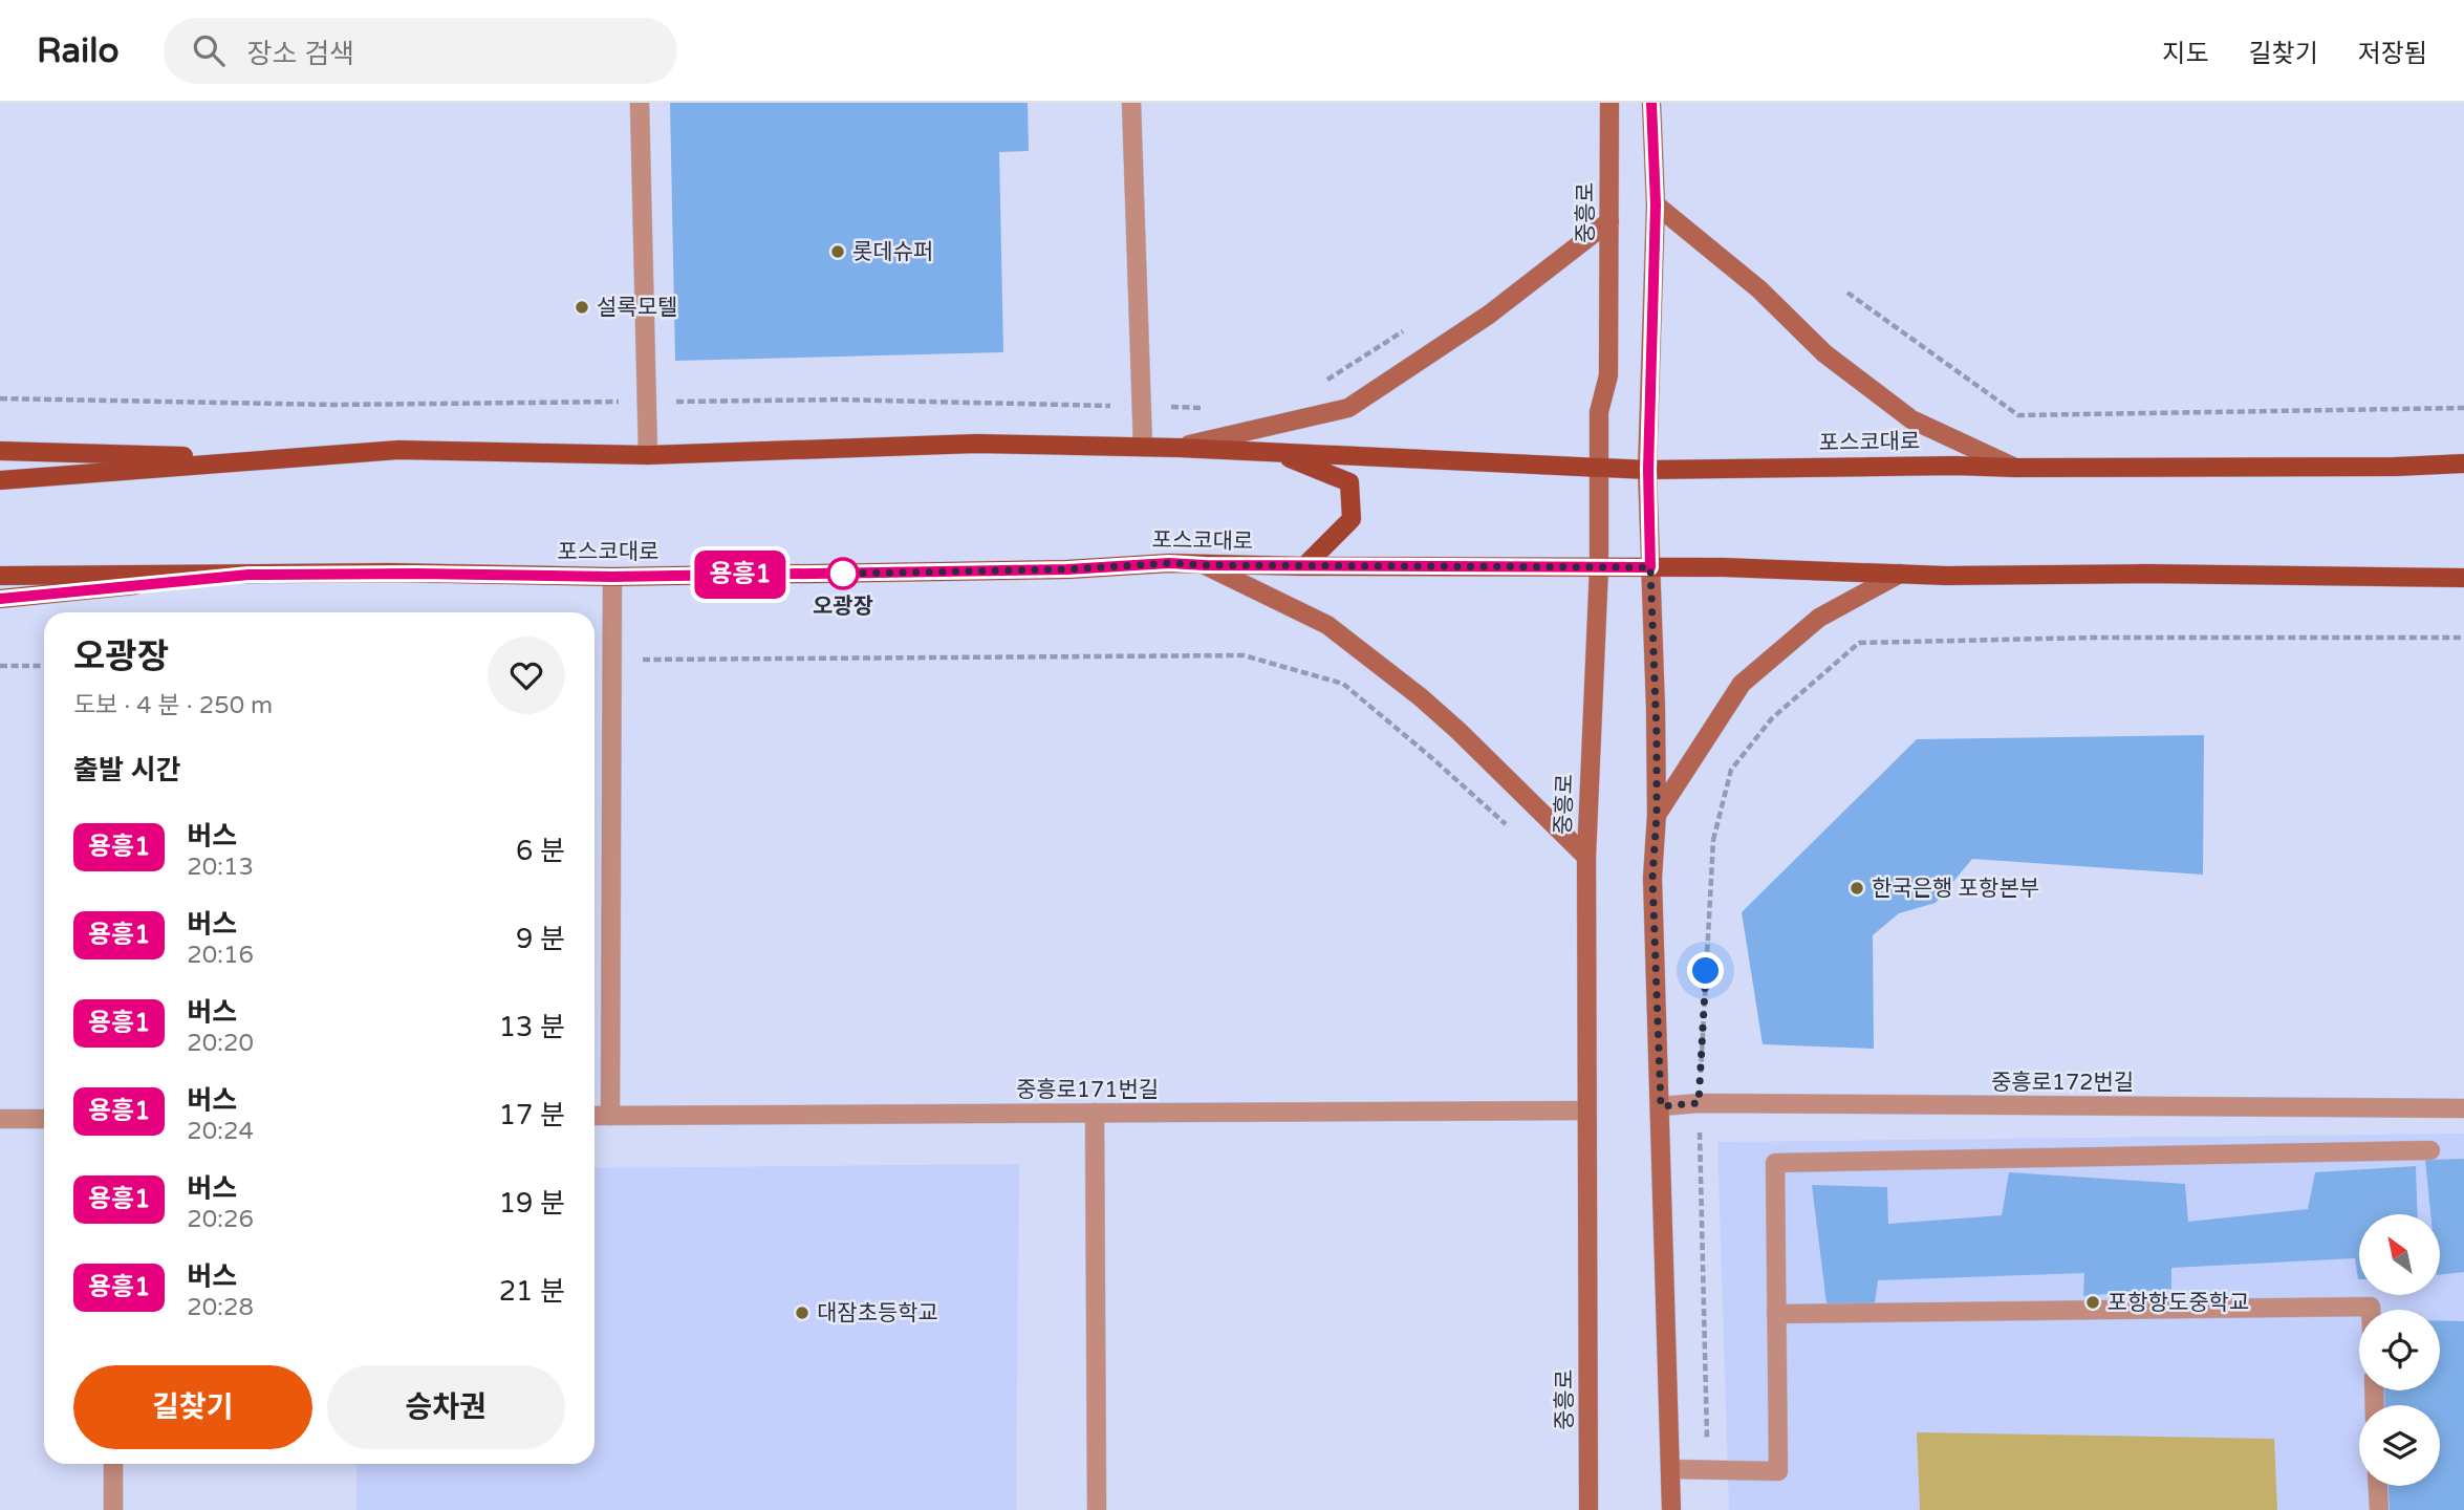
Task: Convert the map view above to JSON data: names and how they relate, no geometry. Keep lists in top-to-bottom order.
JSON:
{
  "streets": {
    "main road": ["중흥로", "포스코대로"],
    "street": ["중흥로172번길", "중흥로171번길"]
  },
  "crossings": [
    ["중흥로", "포스코대로"],
    ["중흥로", "중흥로171번길"]
  ],
  "places": [
    "롯데슈퍼",
    "설록모텔",
    "오광장",
    "한국은행 포항본부",
    "포항항도중학교",
    "대잠초등학교"
  ],
  "lines": ["bus line 용흥1"],
  "north": "top left",
  "page": {
    "header": "Railo",
    "search": "장소 검색",
    "nav": ["지도", "길찾기", "저장됨"],
    "on_map": "용흥1",
    "heading": [
      ["오광장", "도보 · 4 분 · 250 m"],
      "출발 시간"
    ],
    "list": [
      {
        "mark": "용흥1",
        "name": "버스",
        "note": "20:13",
        "value": "6 분"
      },
      {
        "mark": "용흥1",
        "name": "버스",
        "note": "20:16",
        "value": "9 분"
      },
      {
        "mark": "용흥1",
        "name": "버스",
        "note": "20:20",
        "value": "13 분"
      },
      {
        "mark": "용흥1",
        "name": "버스",
        "note": "20:24",
        "value": "17 분"
      },
      {
        "mark": "용흥1",
        "name": "버스",
        "note": "20:26",
        "value": "19 분"
      },
      {
        "mark": "용흥1",
        "name": "버스",
        "note": "20:28",
        "value": "21 분"
      }
    ],
    "buttons": ["길찾기", "승차권"]
  }
}
